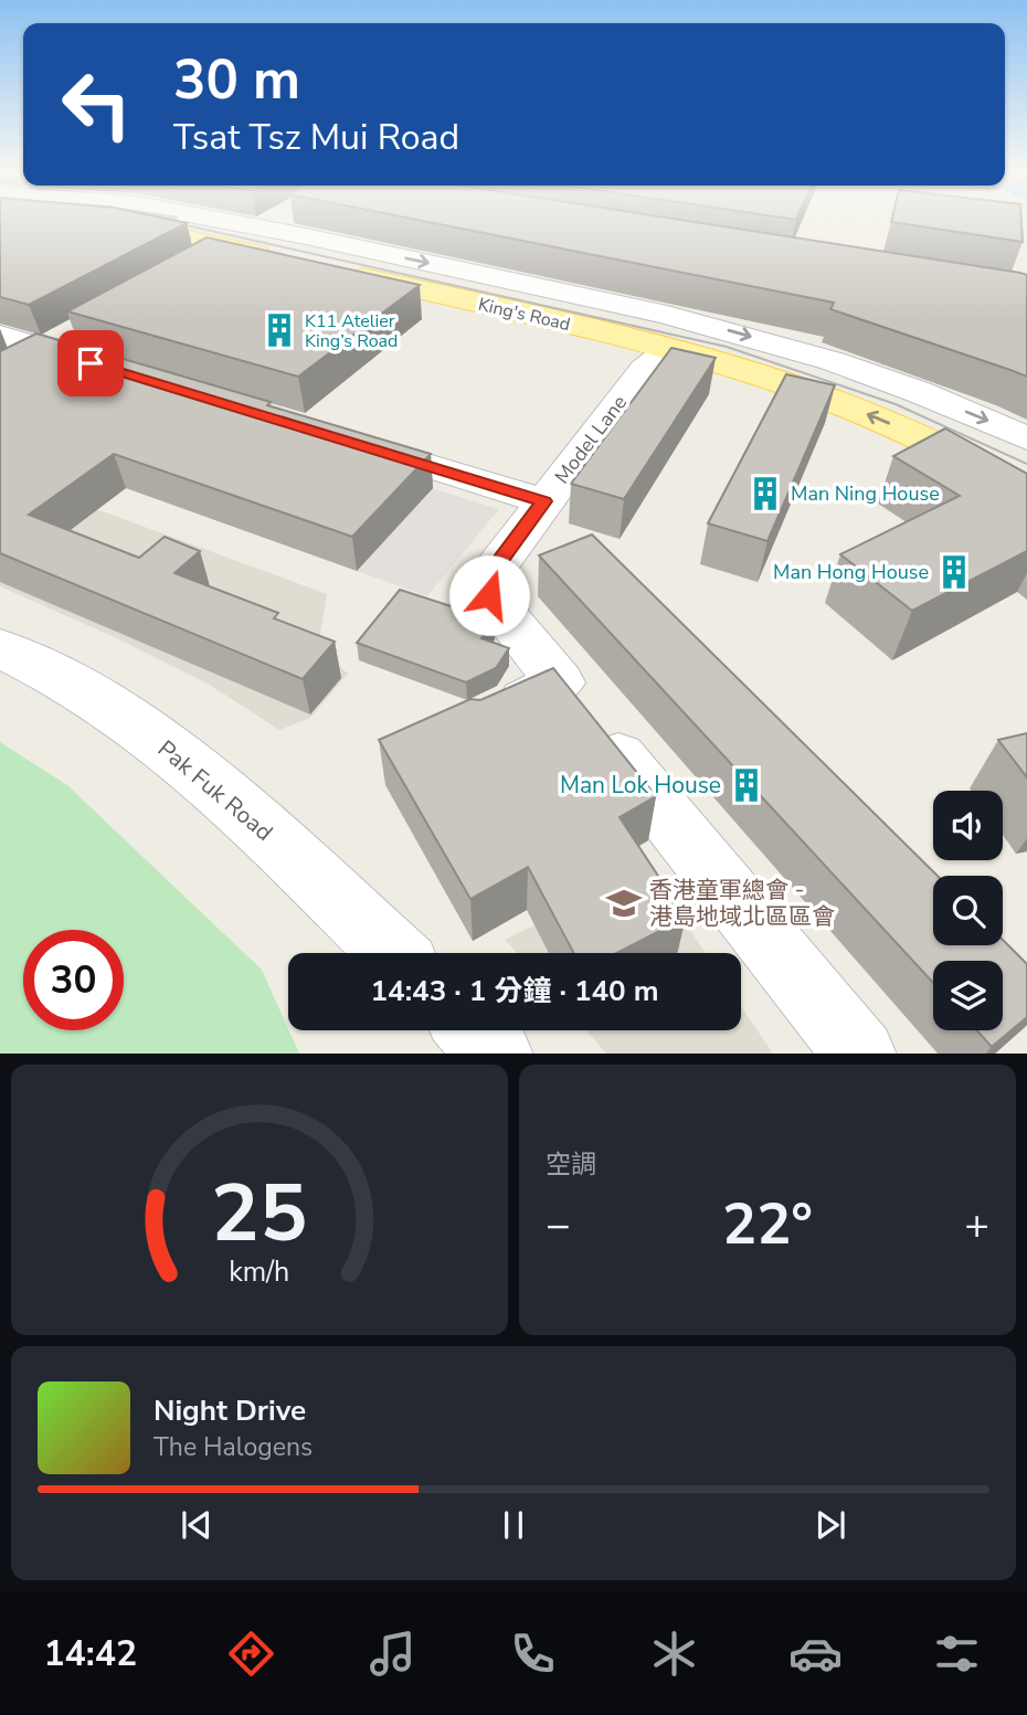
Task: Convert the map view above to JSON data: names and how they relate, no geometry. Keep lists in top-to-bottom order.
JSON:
{
  "streets": {
    "main road": ["King's Road"],
    "street": ["Model Lane", "Pak Fuk Road"]
  },
  "crossings": [
    ["King's Road", "Model Lane"]
  ],
  "places": {
    "building": [
      "K11 Atelier King’s Road",
      "Man Ning House",
      "Man Hong House",
      "Man Lok House"
    ],
    "school or university": ["香港童軍總會 - 港島地域北區區會"]
  },
  "page": {
    "turn": ["30 m", "Tsat Tsz Mui Road"],
    "limit": "30",
    "trip": "14:43 · 1 分鐘 · 140 m",
    "tile": "空調",
    "heat": ["−", "22°", "+"],
    "song": ["Night Drive", "The Halogens"],
    "tabs": "14:42",
    "gauge": ["25", "km/h"]
  }
}
